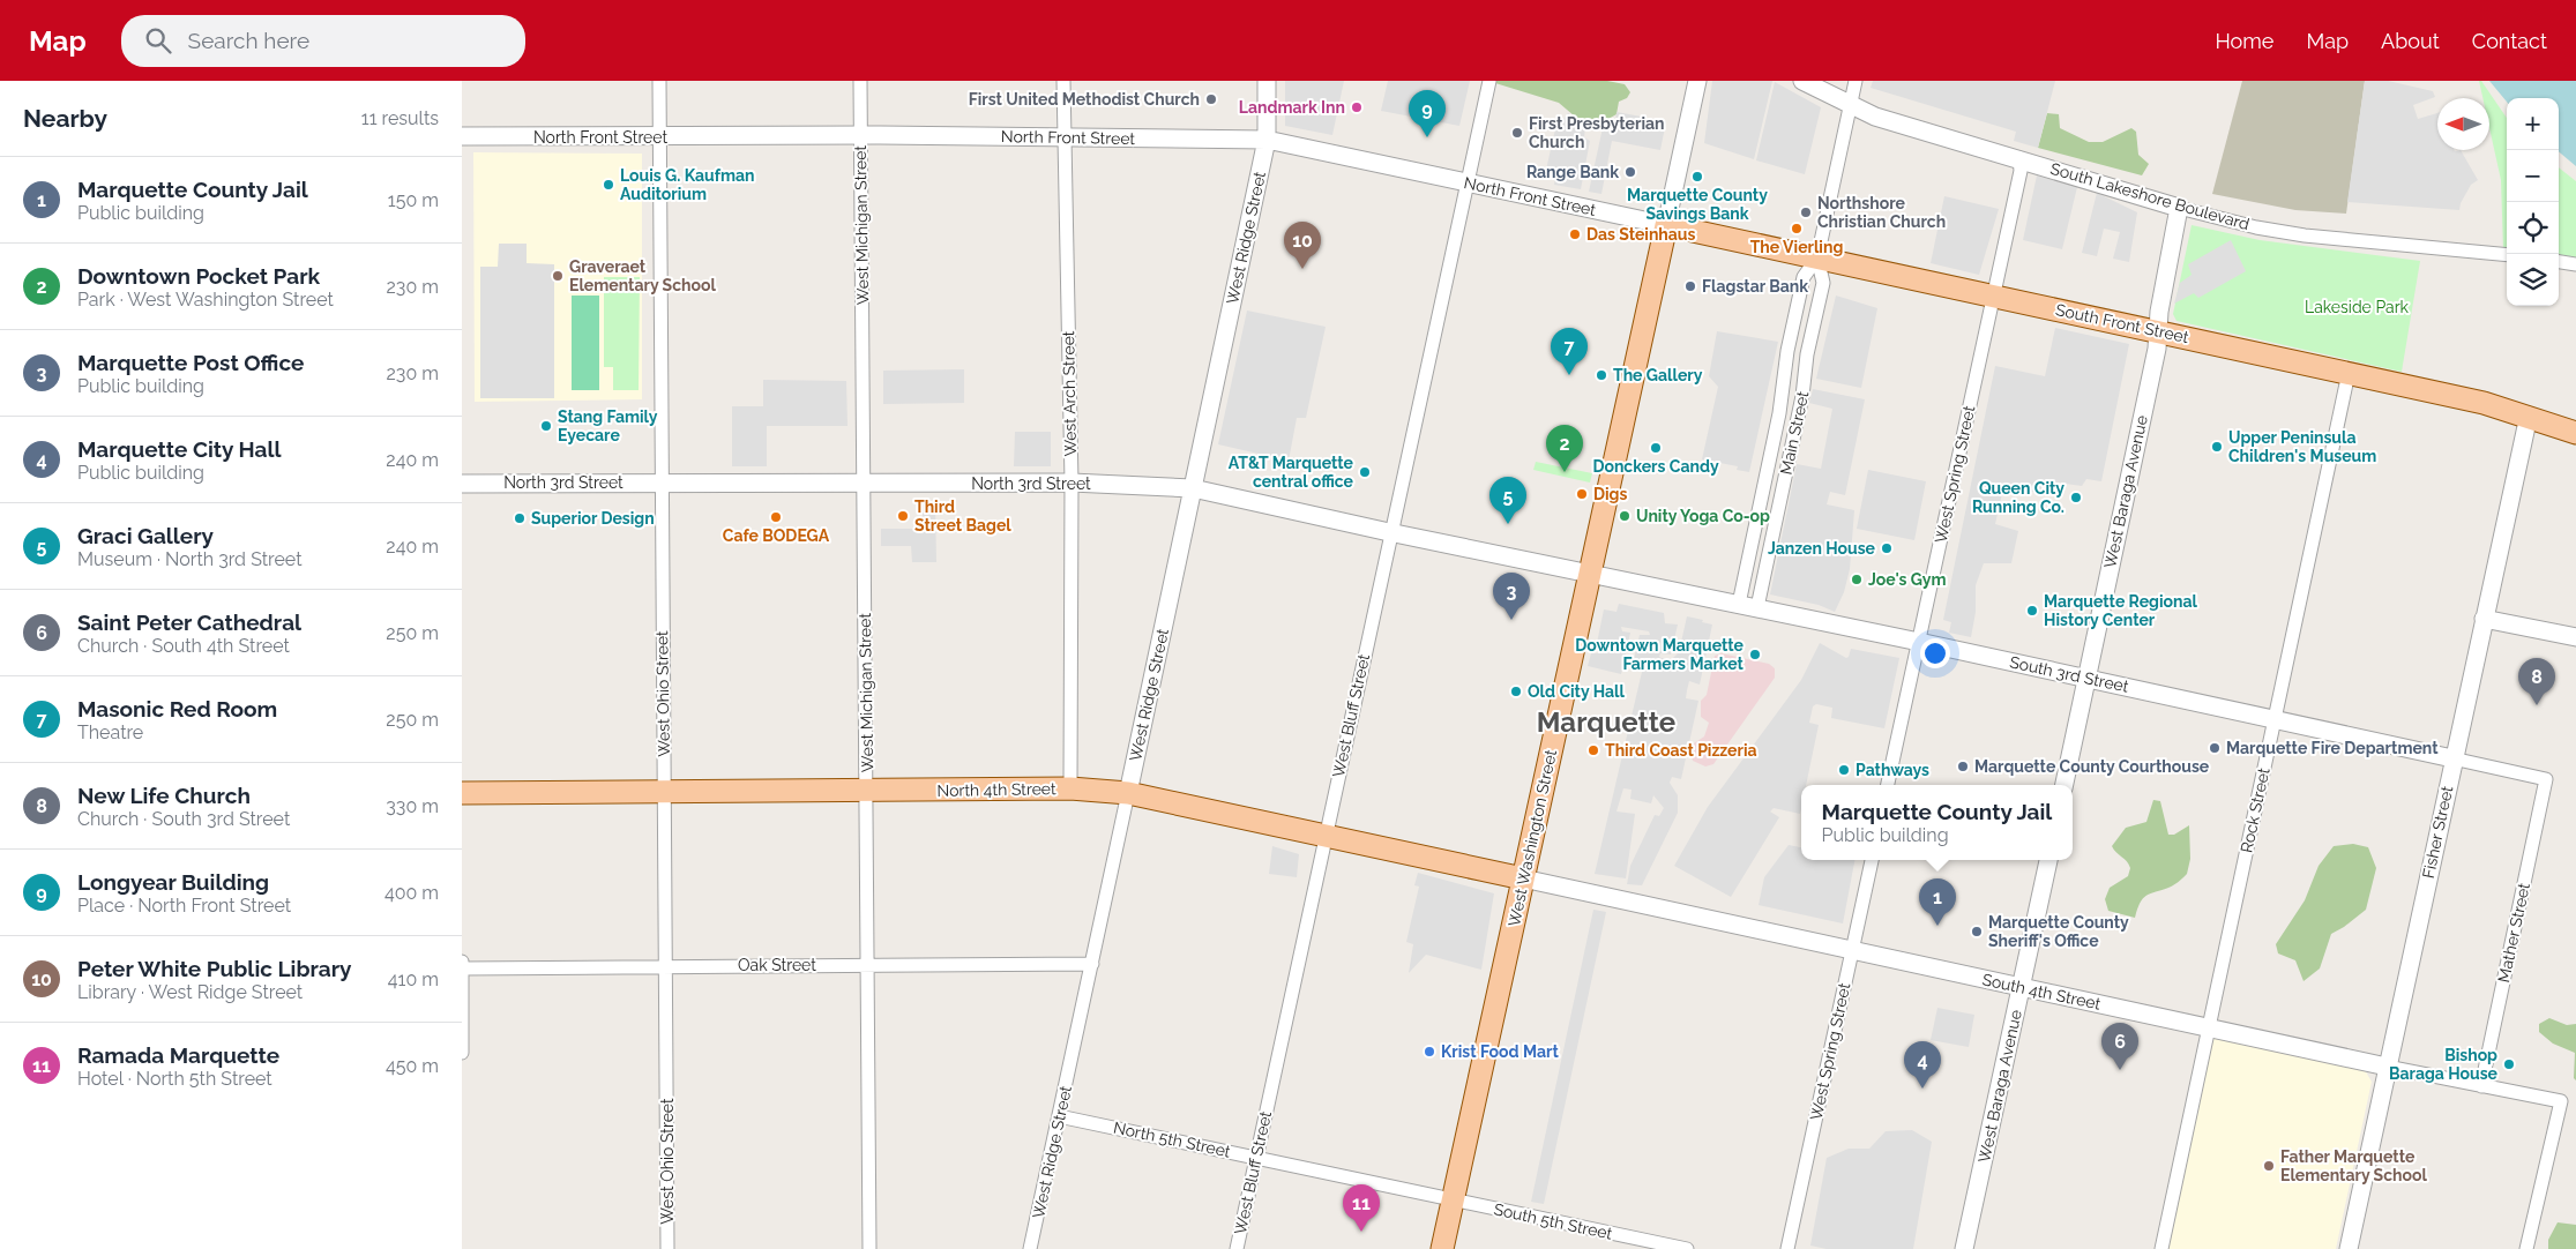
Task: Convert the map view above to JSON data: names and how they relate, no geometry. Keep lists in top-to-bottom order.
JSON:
{
  "streets": {
    "main road": ["South Front Street", "North 4th Street", "West Washington Street"],
    "street": [
      "North Front Street",
      "South Lakeshore Boulevard",
      "West Michigan Street",
      "West Ridge Street",
      "West Arch Street",
      "Main Street",
      "West Spring Street",
      "North 3rd Street",
      "West Baraga Avenue",
      "South 3rd Street",
      "West Ohio Street",
      "West Bluff Street",
      "Rock Street",
      "Fisher Street",
      "Mather Street",
      "Oak Street",
      "South 4th Street",
      "North 5th Street",
      "South 5th Street"
    ]
  },
  "crossings": [
    ["North Front Street", "West Michigan Street"],
    ["North Front Street", "West Ridge Street"],
    ["North Front Street", "South Front Street"],
    ["North Front Street", "West Arch Street"],
    ["North Front Street", "West Ohio Street"],
    ["North Front Street", "West Bluff Street"],
    ["North Front Street", "West Washington Street"],
    ["South Lakeshore Boulevard", "Main Street"],
    ["South Lakeshore Boulevard", "West Spring Street"],
    ["South Lakeshore Boulevard", "West Baraga Avenue"],
    ["West Michigan Street", "North 3rd Street"],
    ["West Michigan Street", "North 4th Street"],
    ["West Michigan Street", "Oak Street"],
    ["West Ridge Street", "North 3rd Street"],
    ["West Ridge Street", "North 4th Street"],
    ["West Ridge Street", "Oak Street"],
    ["West Ridge Street", "North 5th Street"],
    ["South Front Street", "Main Street"],
    ["South Front Street", "West Spring Street"],
    ["South Front Street", "West Baraga Avenue"],
    ["South Front Street", "Rock Street"],
    ["South Front Street", "Fisher Street"],
    ["South Front Street", "West Washington Street"],
    ["West Arch Street", "North 3rd Street"],
    ["West Arch Street", "North 4th Street"],
    ["Main Street", "South 3rd Street"],
    ["West Spring Street", "South 3rd Street"],
    ["West Spring Street", "South 4th Street"],
    ["North 3rd Street", "South 3rd Street"],
    ["North 3rd Street", "West Ohio Street"],
    ["North 3rd Street", "West Bluff Street"],
    ["North 3rd Street", "West Washington Street"],
    ["West Baraga Avenue", "South 3rd Street"],
    ["West Baraga Avenue", "South 4th Street"],
    ["South 3rd Street", "Rock Street"],
    ["South 3rd Street", "Fisher Street"],
    ["South 3rd Street", "West Washington Street"],
    ["South 3rd Street", "Mather Street"],
    ["West Ohio Street", "North 4th Street"],
    ["West Ohio Street", "Oak Street"],
    ["West Bluff Street", "North 4th Street"],
    ["West Bluff Street", "North 5th Street"],
    ["North 4th Street", "West Washington Street"],
    ["North 4th Street", "South 4th Street"],
    ["Rock Street", "South 4th Street"],
    ["Fisher Street", "South 4th Street"],
    ["West Washington Street", "South 4th Street"],
    ["West Washington Street", "North 5th Street"],
    ["West Washington Street", "South 5th Street"],
    ["Mather Street", "South 4th Street"],
    ["North 5th Street", "South 5th Street"]
  ],
  "districts": ["Marquette"],
  "parks": ["Lakeside Park"],
  "places": [
    "First United Methodist Church",
    "Landmark Inn",
    "First Presbyterian Church",
    "Range Bank",
    "Marquette County Savings Bank",
    "Louis G. Kaufman Auditorium",
    "Northshore Christian Church",
    "The Vierling",
    "Das Steinhaus",
    "Graveraet Elementary School",
    "Flagstar Bank",
    "The Gallery",
    "Stang Family Eyecare",
    "Upper Peninsula Children's Museum",
    "Donckers Candy",
    "AT&T Marquette central office",
    "Digs",
    "Queen City Running Co.",
    "Third Street Bagel",
    "Unity Yoga Co-op",
    "Cafe BODEGA",
    "Superior Design",
    "Janzen House",
    "Joe's Gym",
    "Marquette Regional History Center",
    "Downtown Marquette Farmers Market",
    "Old City Hall",
    "Marquette Fire Department",
    "Third Coast Pizzeria",
    "Marquette County Courthouse",
    "Pathways",
    "Marquette County Sheriff's Office",
    "Krist Food Mart",
    "Bishop Baraga House",
    "Father Marquette Elementary School"
  ],
  "north": "left",
  "page": {
    "header": "Map",
    "search": "Search here",
    "nav": [
      "Home",
      "Map",
      "About",
      "Contact"
    ],
    "heading": ["Nearby", "11 results"],
    "pins": [
      "9",
      "10",
      "7",
      "2",
      "5",
      "3",
      "8",
      "1",
      "6",
      "4",
      "11"
    ],
    "map_buttons": ["+", "−"],
    "list": [
      {
        "mark": "1",
        "name": "Marquette County Jail",
        "note": "Public building",
        "value": "150 m"
      },
      {
        "mark": "2",
        "name": "Downtown Pocket Park",
        "note": "Park · West Washington Street",
        "value": "230 m"
      },
      {
        "mark": "3",
        "name": "Marquette Post Office",
        "note": "Public building",
        "value": "230 m"
      },
      {
        "mark": "4",
        "name": "Marquette City Hall",
        "note": "Public building",
        "value": "240 m"
      },
      {
        "mark": "5",
        "name": "Graci Gallery",
        "note": "Museum · North 3rd Street",
        "value": "240 m"
      },
      {
        "mark": "6",
        "name": "Saint Peter Cathedral",
        "note": "Church · South 4th Street",
        "value": "250 m"
      },
      {
        "mark": "7",
        "name": "Masonic Red Room",
        "note": "Theatre",
        "value": "250 m"
      },
      {
        "mark": "8",
        "name": "New Life Church",
        "note": "Church · South 3rd Street",
        "value": "330 m"
      },
      {
        "mark": "9",
        "name": "Longyear Building",
        "note": "Place · North Front Street",
        "value": "400 m"
      },
      {
        "mark": "10",
        "name": "Peter White Public Library",
        "note": "Library · West Ridge Street",
        "value": "410 m"
      },
      {
        "mark": "11",
        "name": "Ramada Marquette",
        "note": "Hotel · North 5th Street",
        "value": "450 m"
      }
    ],
    "popup": ["Marquette County Jail", "Public building"]
  }
}
